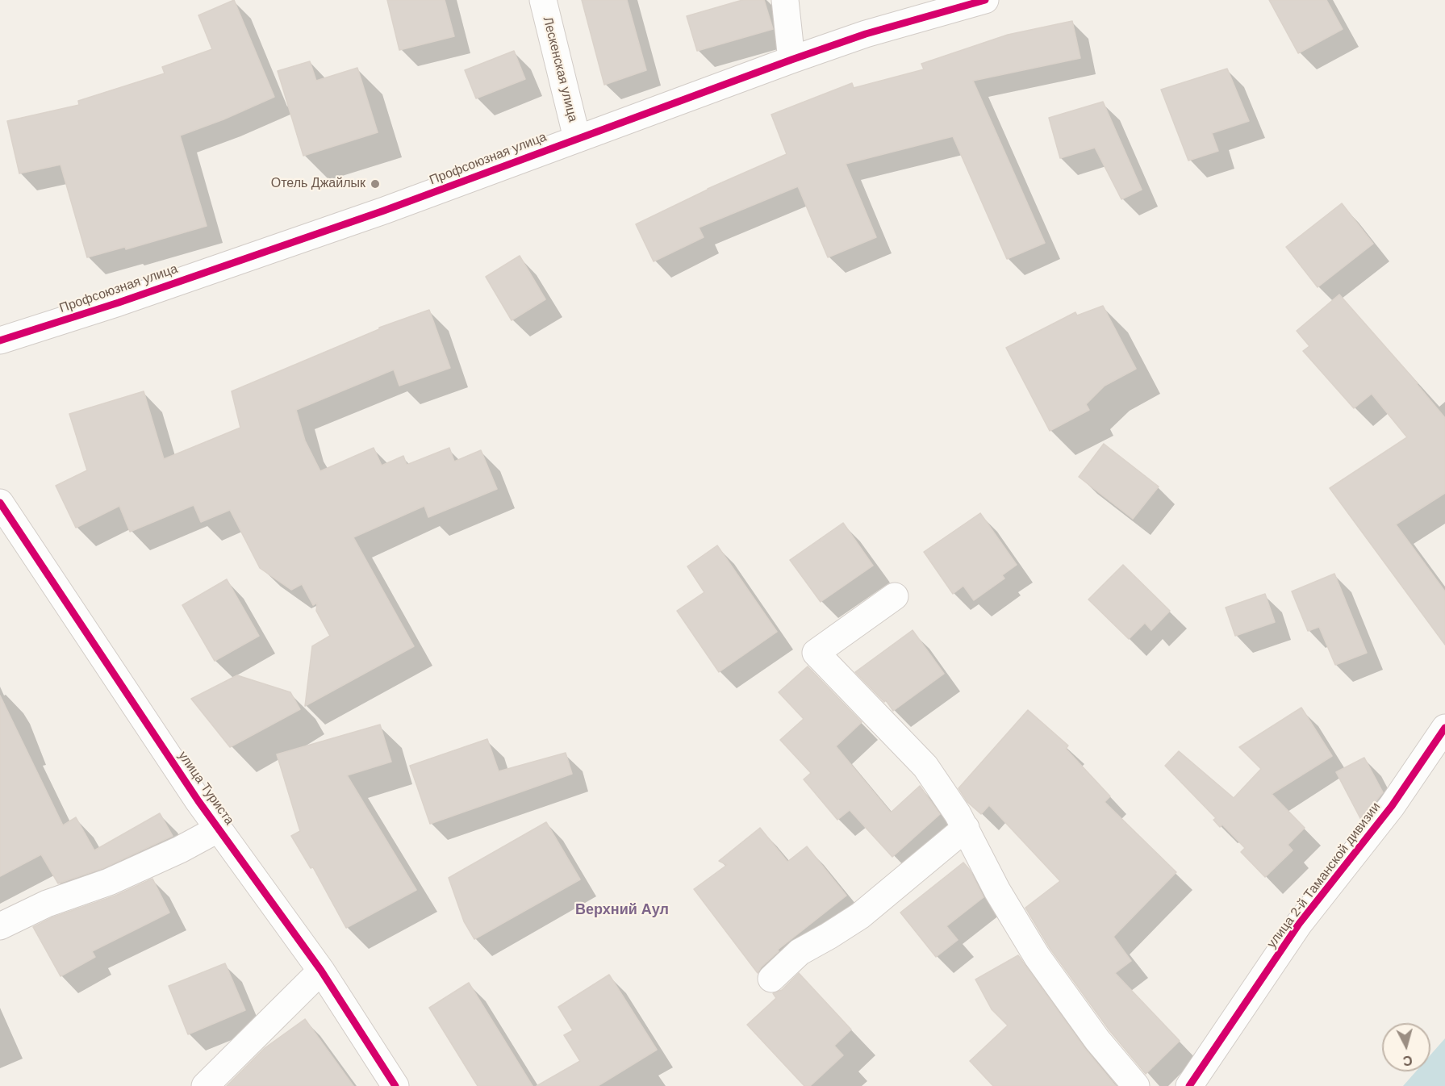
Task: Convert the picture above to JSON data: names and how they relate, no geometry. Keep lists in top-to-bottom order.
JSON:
{
  "streets": {
    "street": [
      "Лескенская улица",
      "Профсоюзная улица",
      "улица Туриста",
      "улица 2-й Таманской дивизии"
    ]
  },
  "crossings": [
    ["Лескенская улица", "Профсоюзная улица"]
  ],
  "districts": ["Верхний Аул"],
  "places": ["Отель Джайлык"],
  "north": "bottom"
}
